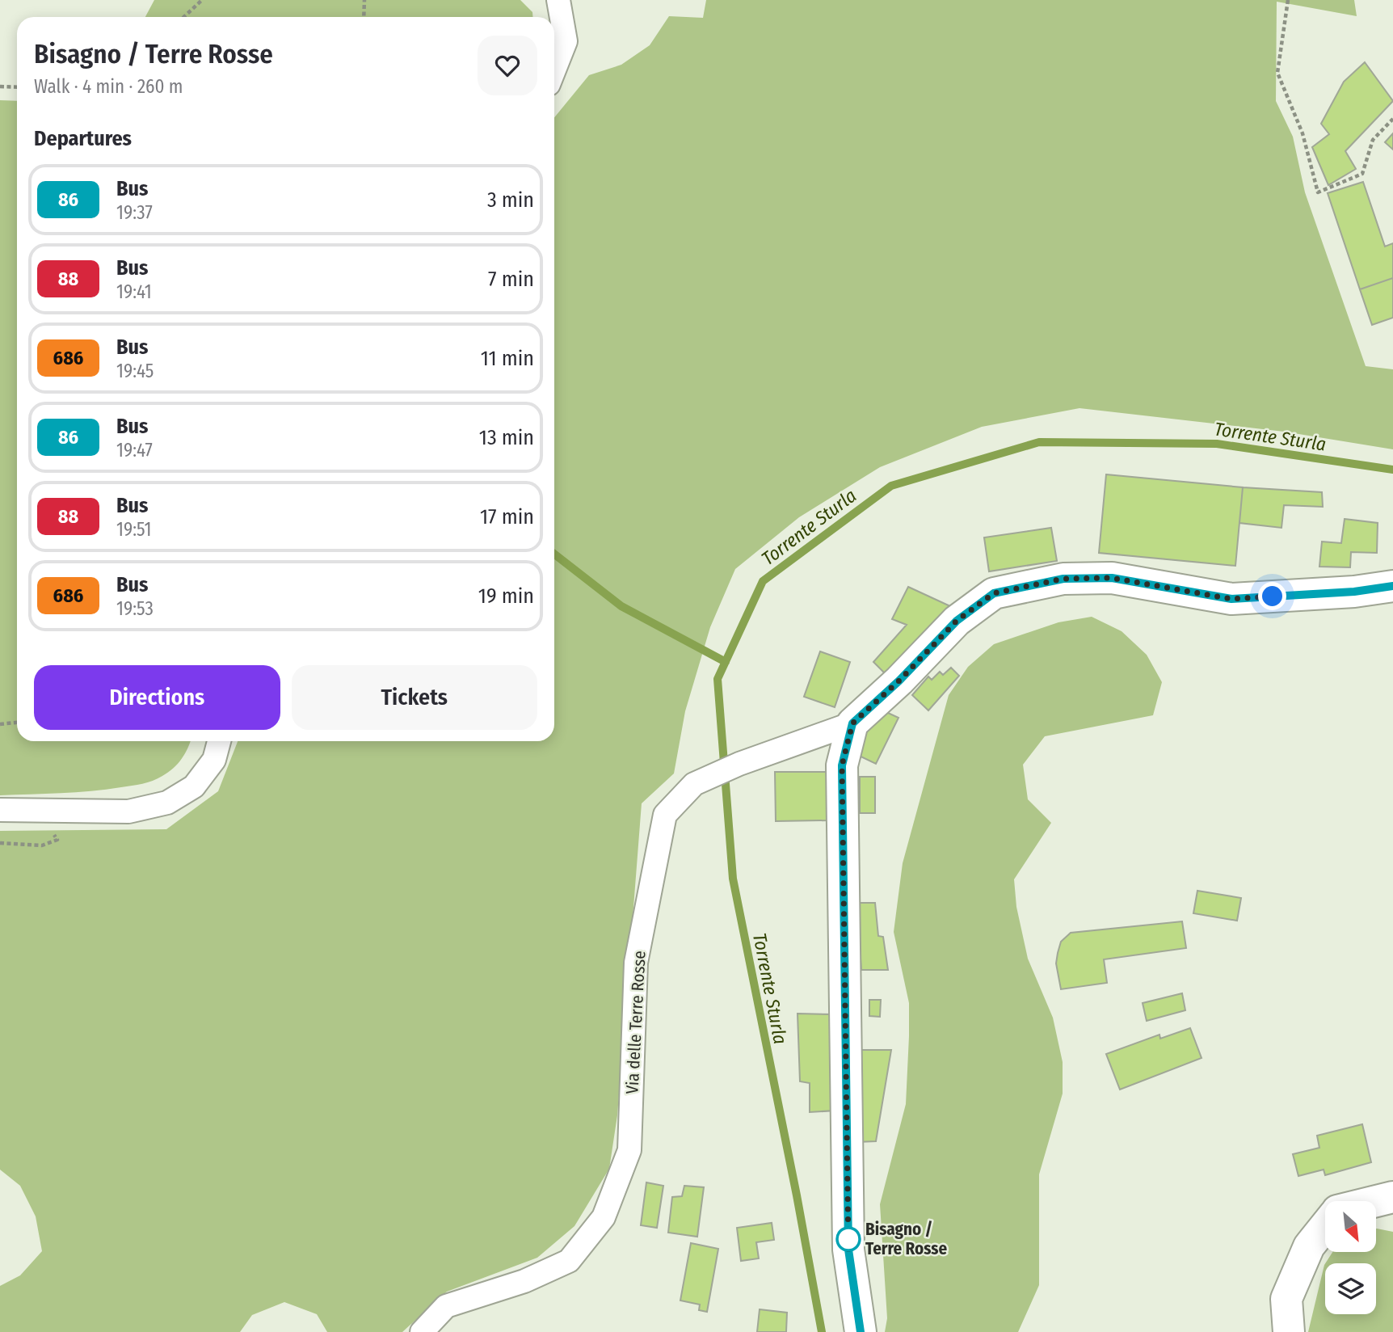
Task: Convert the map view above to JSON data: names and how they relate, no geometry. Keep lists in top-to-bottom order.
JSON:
{
  "streets": {
    "street": ["Via delle Terre Rosse"]
  },
  "water": ["Torrente Sturla"],
  "places": ["Bisagno / Terre Rosse"],
  "lines": ["bus line 86"],
  "north": "bottom right",
  "page": {
    "heading": [
      ["Bisagno / Terre Rosse", "Walk · 4 min · 260 m"],
      "Departures"
    ],
    "list": [
      {
        "mark": "86",
        "name": "Bus",
        "note": "19:37",
        "value": "3 min"
      },
      {
        "mark": "88",
        "name": "Bus",
        "note": "19:41",
        "value": "7 min"
      },
      {
        "mark": "686",
        "name": "Bus",
        "note": "19:45",
        "value": "11 min"
      },
      {
        "mark": "86",
        "name": "Bus",
        "note": "19:47",
        "value": "13 min"
      },
      {
        "mark": "88",
        "name": "Bus",
        "note": "19:51",
        "value": "17 min"
      },
      {
        "mark": "686",
        "name": "Bus",
        "note": "19:53",
        "value": "19 min"
      }
    ],
    "buttons": ["Directions", "Tickets"]
  }
}
